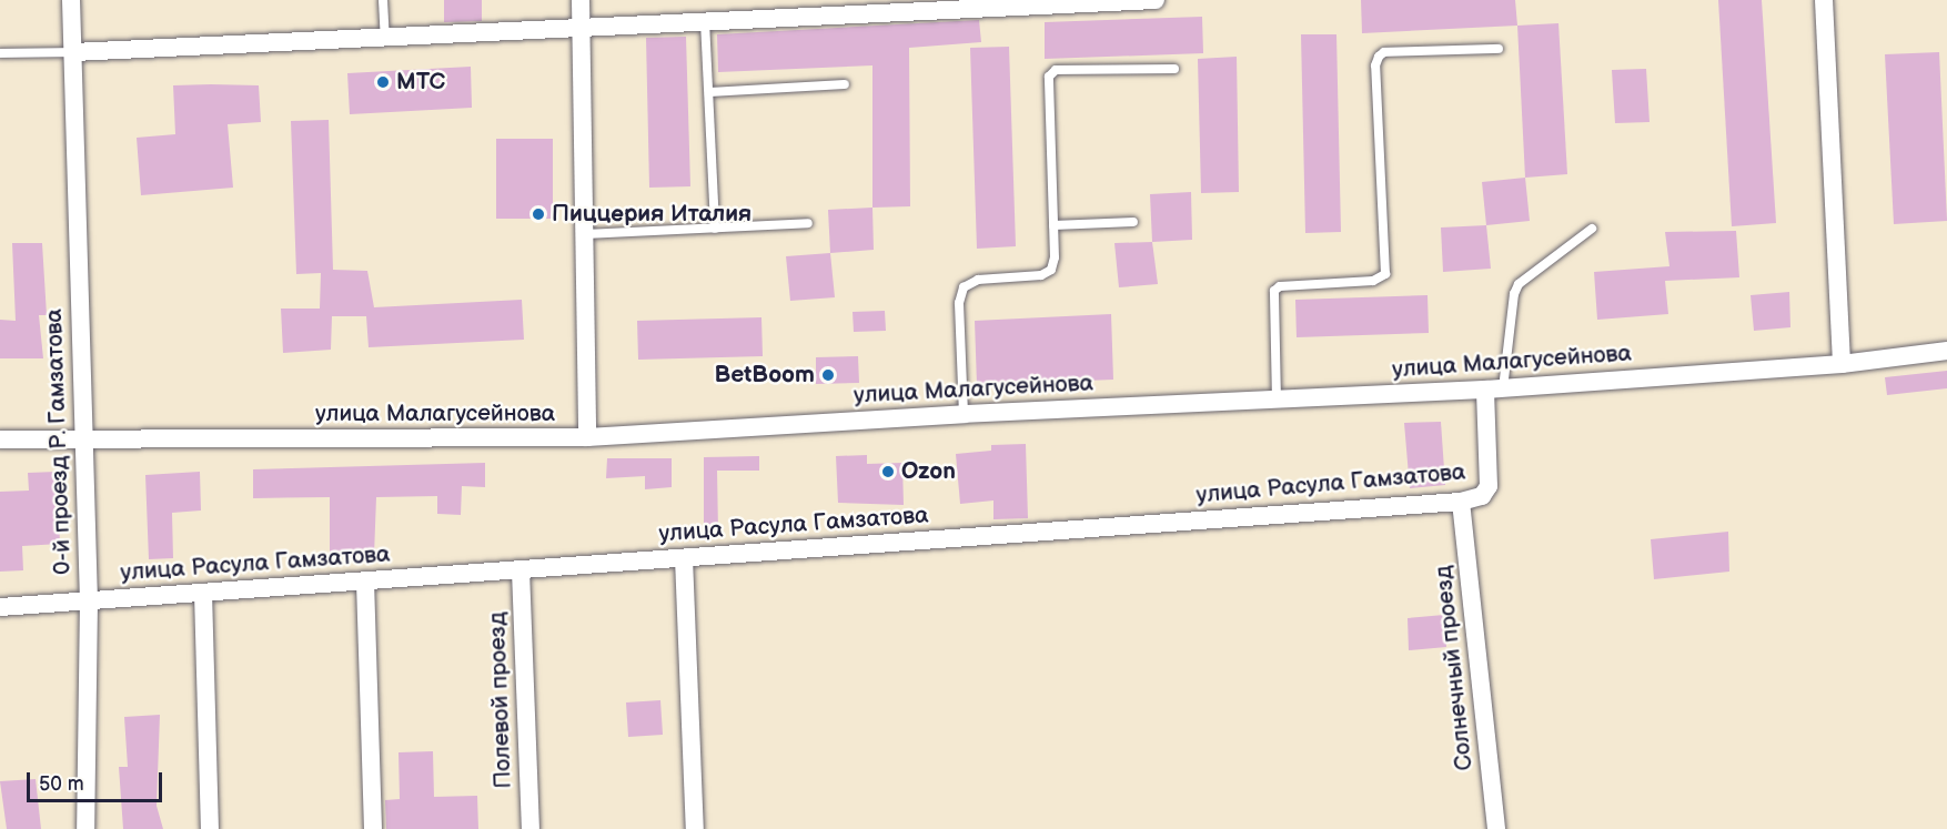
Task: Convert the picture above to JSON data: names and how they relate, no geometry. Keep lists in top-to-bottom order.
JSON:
{
  "streets": {
    "street": [
      "улица Малагусейнова",
      "0-й проезд Р. Гамзатова",
      "улица Расула Гамзатова",
      "Солнечный проезд",
      "Полевой проезд"
    ]
  },
  "crossings": [
    ["улица Малагусейнова", "0-й проезд Р. Гамзатова"],
    ["улица Малагусейнова", "улица Расула Гамзатова"],
    ["0-й проезд Р. Гамзатова", "улица Расула Гамзатова"],
    ["улица Расула Гамзатова", "Солнечный проезд"],
    ["улица Расула Гамзатова", "Полевой проезд"]
  ],
  "places": [
    "МТС",
    "Пиццерия Италия",
    "BetBoom",
    "Ozon"
  ],
  "scale_bar": "50 m"
}
